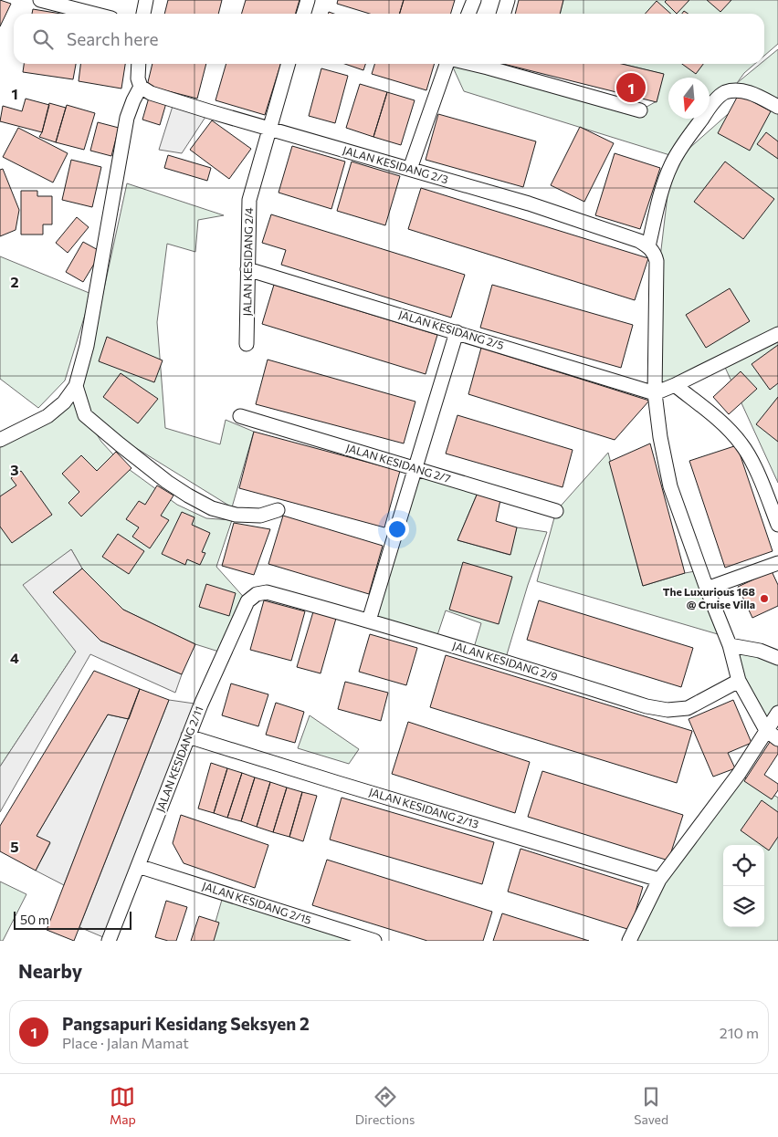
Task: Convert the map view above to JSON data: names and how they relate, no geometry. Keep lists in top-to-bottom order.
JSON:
{
  "streets": {
    "street": [
      "JALAN KESIDANG 2/3",
      "JALAN KESIDANG 2/4",
      "JALAN KESIDANG 2/5",
      "JALAN KESIDANG 2/7",
      "JALAN KESIDANG 2/9",
      "JALAN KESIDANG 2/11",
      "JALAN KESIDANG 2/13",
      "JALAN KESIDANG 2/15"
    ]
  },
  "crossings": [
    ["JALAN KESIDANG 2/3", "JALAN KESIDANG 2/4"],
    ["JALAN KESIDANG 2/4", "JALAN KESIDANG 2/5"],
    ["JALAN KESIDANG 2/9", "JALAN KESIDANG 2/11"],
    ["JALAN KESIDANG 2/11", "JALAN KESIDANG 2/13"],
    ["JALAN KESIDANG 2/11", "JALAN KESIDANG 2/15"]
  ],
  "places": ["The Luxurious 168 @ Cruise Villa"],
  "scale_bar": "50 m",
  "north": "bottom",
  "page": {
    "search": "Search here",
    "pins": "1",
    "scale": "50 m",
    "heading": "Nearby",
    "list": [
      {
        "mark": "1",
        "name": "Pangsapuri Kesidang Seksyen 2",
        "note": "Place · Jalan Mamat",
        "value": "210 m"
      }
    ],
    "nav": ["Map", "Directions", "Saved"]
  },
  "grid": {
    "rows": [
      "1",
      "2",
      "3",
      "4",
      "5"
    ]
  }
}
